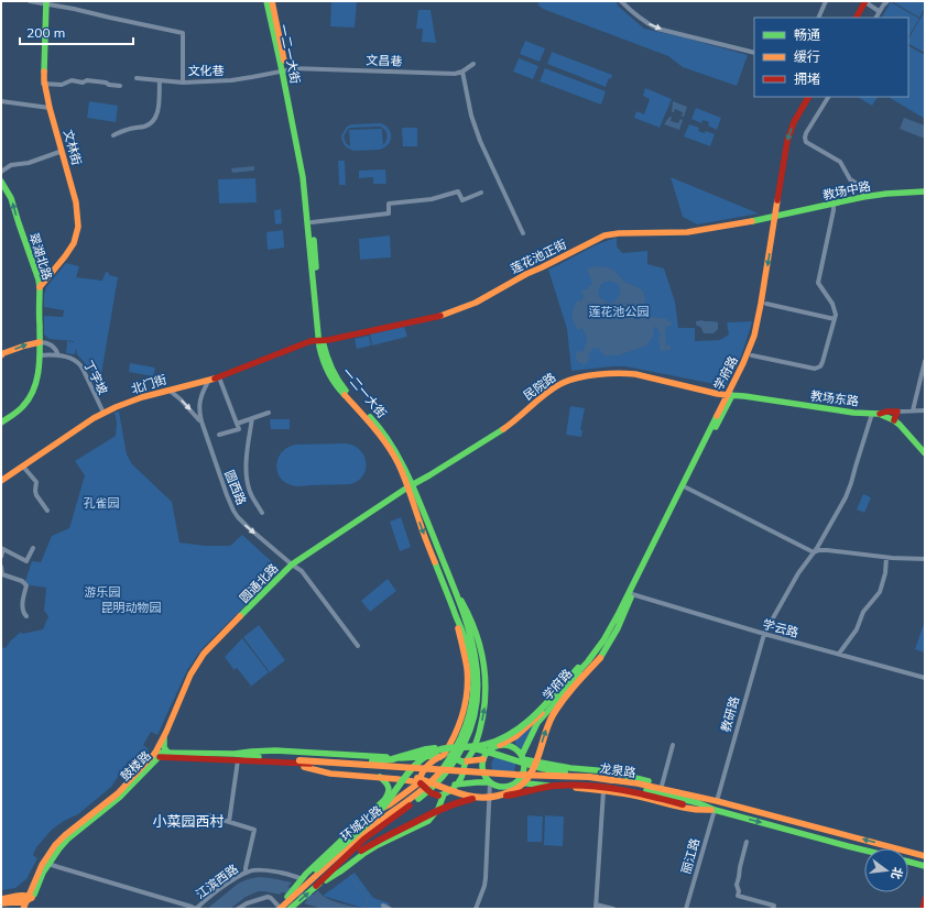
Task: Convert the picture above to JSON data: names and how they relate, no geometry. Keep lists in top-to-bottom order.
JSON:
{
  "streets": {
    "main road": [
      "一二一大街",
      "文林街",
      "教场中路",
      "翠湖北路",
      "莲花池正街",
      "学府路",
      "北门街",
      "民院路",
      "教场东路",
      "圆通北路",
      "鼓楼路",
      "龙泉路",
      "环城北路"
    ],
    "street": [
      "文昌巷",
      "文化巷",
      "丁字坡",
      "圆西路",
      "学云路",
      "教研路",
      "丽江路",
      "江滨西路"
    ]
  },
  "crossings": [
    ["一二一大街", "文昌巷"],
    ["一二一大街", "文化巷"],
    ["一二一大街", "莲花池正街"],
    ["一二一大街", "北门街"],
    ["一二一大街", "民院路"],
    ["一二一大街", "圆通北路"],
    ["一二一大街", "环城北路"],
    ["文昌巷", "文化巷"],
    ["文化巷", "文林街"],
    ["文林街", "翠湖北路"],
    ["教场中路", "莲花池正街"],
    ["教场中路", "学府路"],
    ["翠湖北路", "丁字坡"],
    ["莲花池正街", "学府路"],
    ["莲花池正街", "北门街"],
    ["学府路", "民院路"],
    ["学府路", "教场东路"],
    ["学府路", "学云路"],
    ["丁字坡", "北门街"],
    ["北门街", "圆西路"],
    ["民院路", "教场东路"],
    ["民院路", "圆通北路"],
    ["教场东路", "教研路"],
    ["圆西路", "圆通北路"],
    ["圆通北路", "鼓楼路"],
    ["学云路", "教研路"],
    ["教研路", "龙泉路"],
    ["鼓楼路", "龙泉路"],
    ["龙泉路", "丽江路"],
    ["环城北路", "江滨西路"]
  ],
  "one_way": ["翠湖北路", "圆西路"],
  "districts": ["小菜园西村"],
  "parks": [
    "莲花池公园",
    "孔雀园",
    "游乐园",
    "昆明动物园"
  ],
  "legend": ["畅通", "缓行", "拥堵"],
  "scale_bar": "200 m",
  "north": "right"
}
